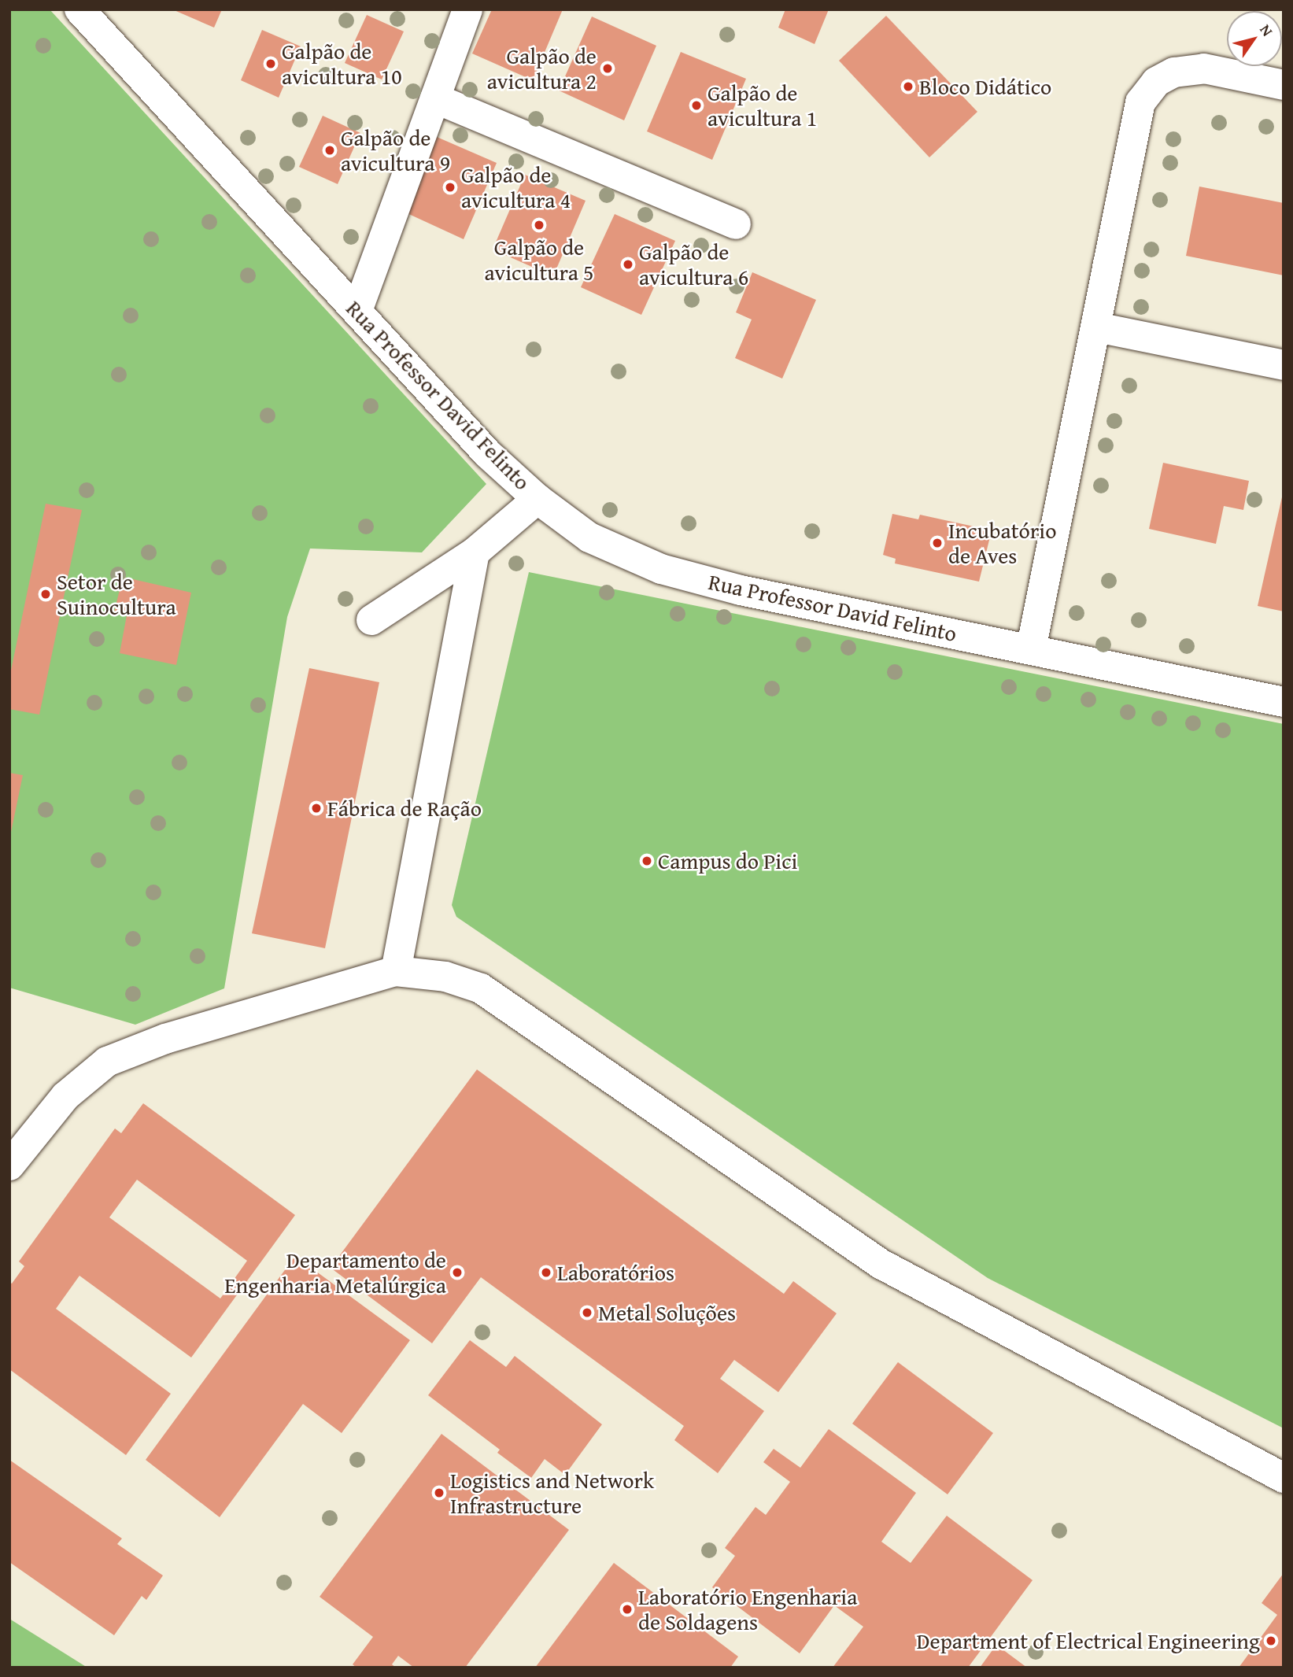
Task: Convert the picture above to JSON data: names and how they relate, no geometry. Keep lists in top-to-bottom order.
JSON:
{
  "streets": {
    "street": ["Rua Professor David Felinto"]
  },
  "places": [
    "Galpão de avicultura 10",
    "Galpão de avicultura 2",
    "Bloco Didático",
    "Galpão de avicultura 1",
    "Galpão de avicultura 9",
    "Galpão de avicultura 4",
    "Galpão de avicultura 5",
    "Galpão de avicultura 6",
    "Incubatório de Aves",
    "Setor de Suinocultura",
    "Fábrica de Ração",
    "Campus do Pici",
    "Departamento de Engenharia Metalúrgica",
    "Laboratórios",
    "Metal Soluções",
    "Logistics and Network Infrastructure",
    "Laboratório Engenharia de Soldagens",
    "Department of Electrical Engineering"
  ],
  "north": "top right"
}
